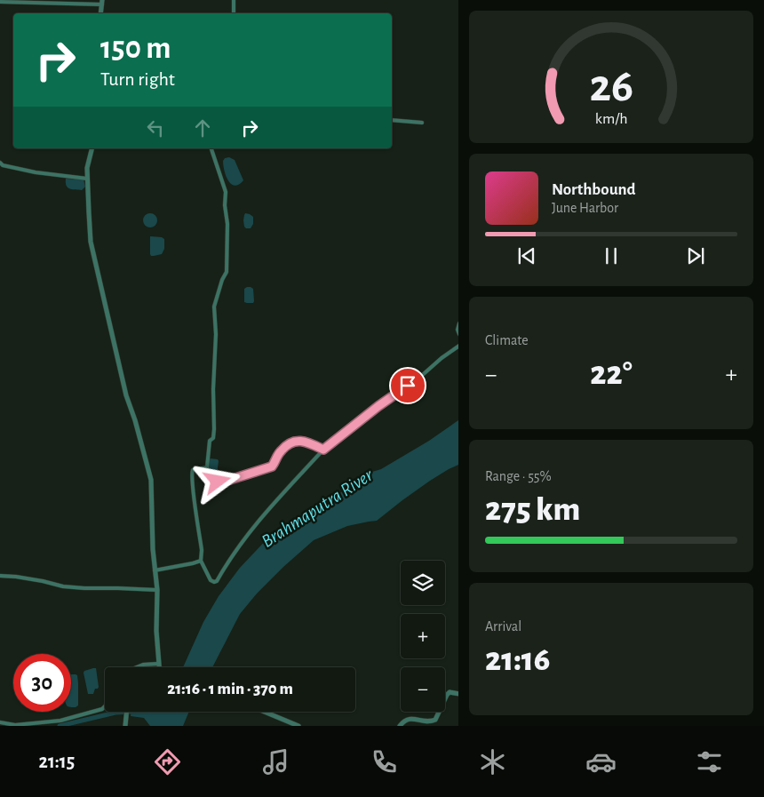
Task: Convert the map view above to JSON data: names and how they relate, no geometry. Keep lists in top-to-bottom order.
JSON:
{
  "water": ["Brahmaputra River"],
  "page": {
    "turn": ["150 m", "Turn right"],
    "song": ["Northbound", "June Harbor"],
    "tile": [
      "Climate",
      ["Range · 55%", "275 km"],
      ["Arrival", "21:16"]
    ],
    "heat": ["−", "22°", "+"],
    "map_buttons": ["+", "−"],
    "limit": "30",
    "trip": "21:16 · 1 min · 370 m",
    "tabs": "21:15",
    "gauge": ["26", "km/h"]
  }
}
